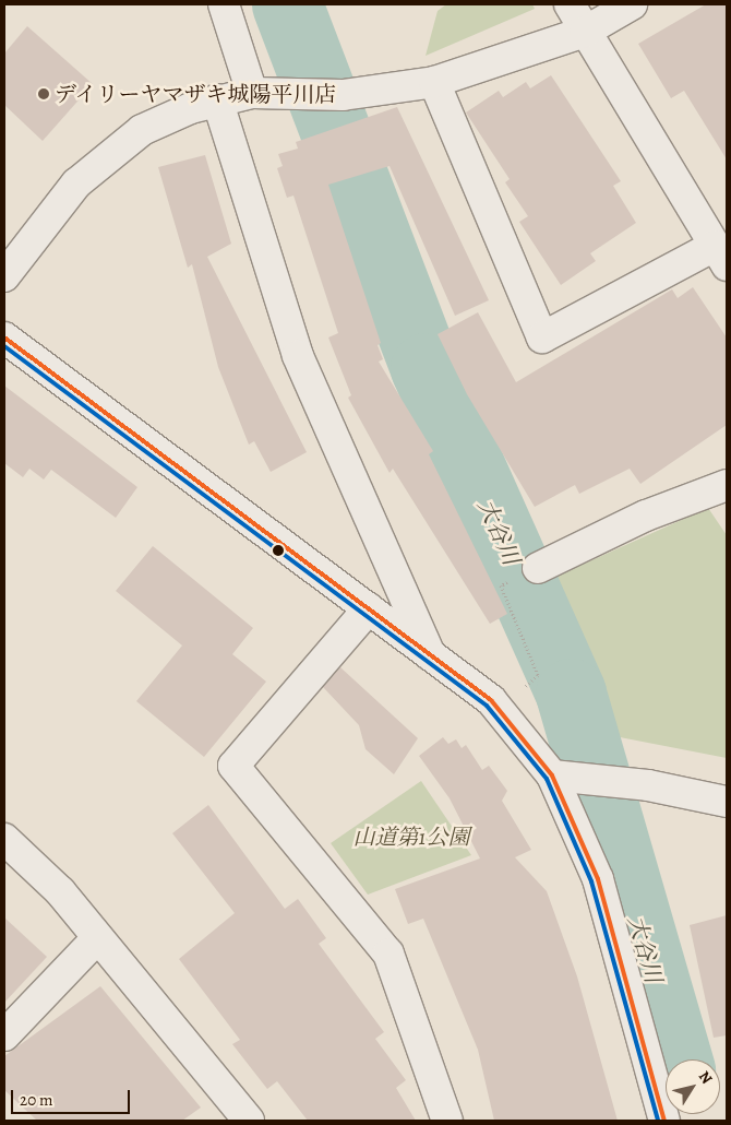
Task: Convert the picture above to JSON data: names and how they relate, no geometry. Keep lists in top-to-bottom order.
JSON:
{
  "water": ["大谷川"],
  "parks": ["山道第1公園"],
  "places": ["デイリーヤマザキ城陽平川店"],
  "scale_bar": "20 m",
  "north": "top right"
}
